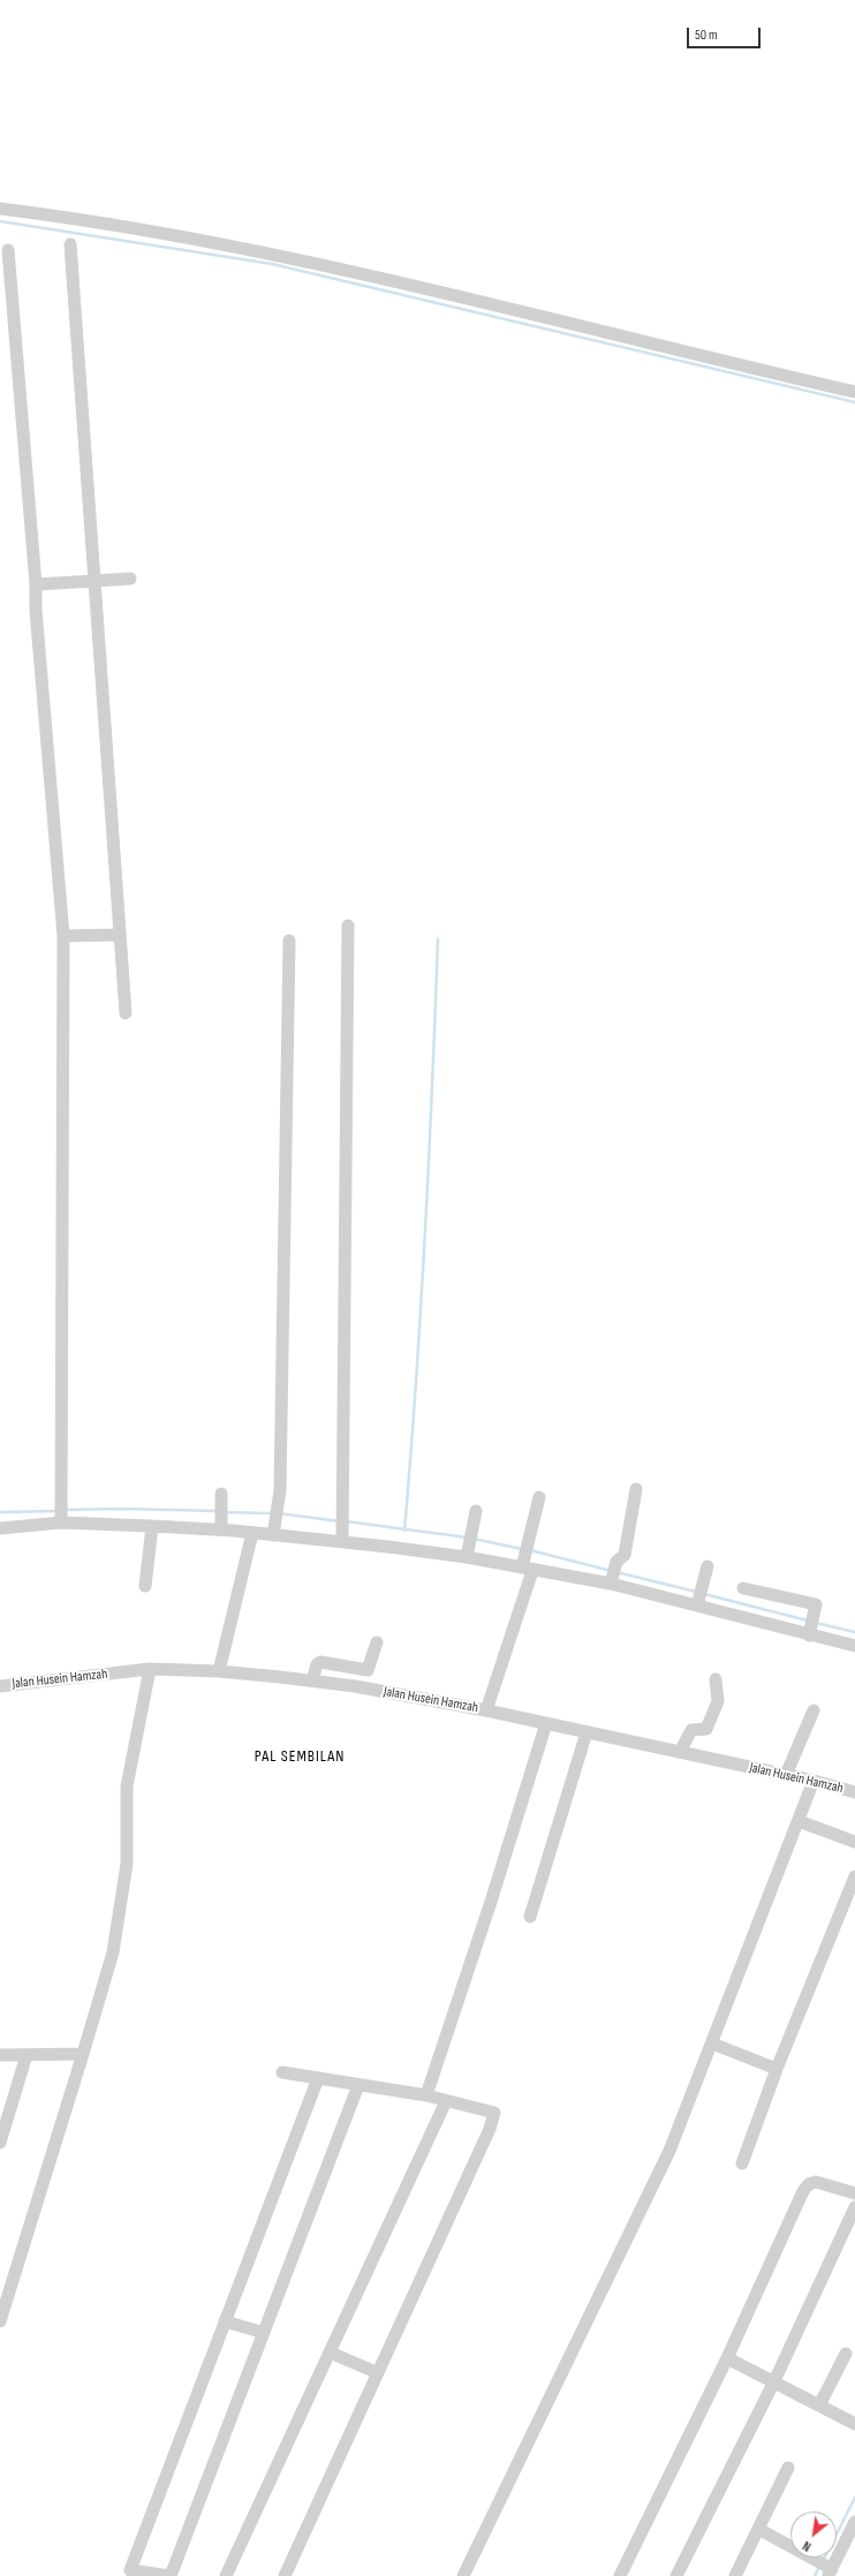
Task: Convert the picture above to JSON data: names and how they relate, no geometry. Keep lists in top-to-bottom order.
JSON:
{
  "streets": {
    "street": ["Jalan Husein Hamzah"]
  },
  "districts": ["PAL SEMBILAN"],
  "scale_bar": "50 m",
  "north": "bottom left"
}
